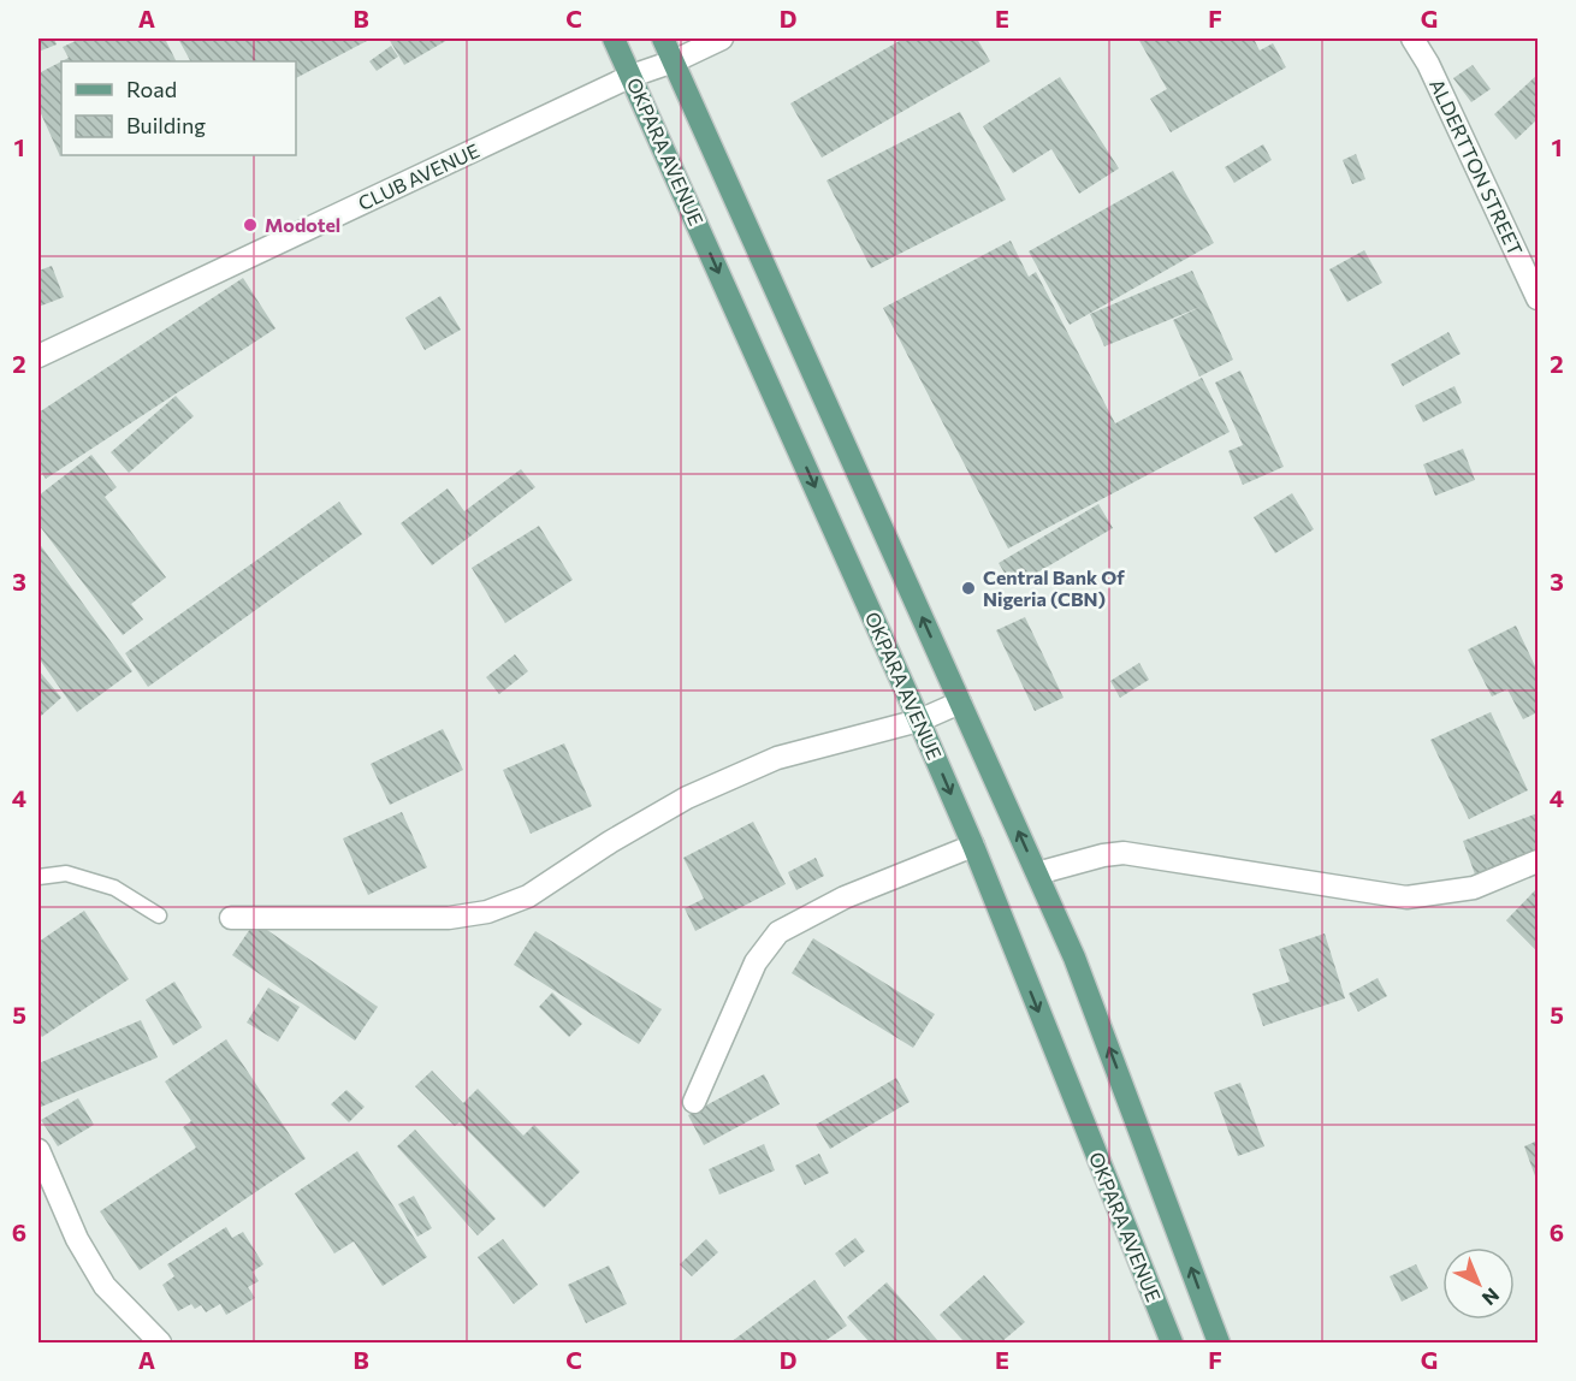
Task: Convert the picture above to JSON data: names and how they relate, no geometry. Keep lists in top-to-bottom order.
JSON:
{
  "streets": {
    "main road": ["OKPARA AVENUE"],
    "street": ["ALDERTTON STREET", "CLUB AVENUE"]
  },
  "crossings": [
    ["OKPARA AVENUE", "CLUB AVENUE"]
  ],
  "places": ["Modotel", "Central Bank Of Nigeria (CBN)"],
  "legend": ["Road", "Building"],
  "north": "bottom right",
  "grid": {
    "columns": [
      "A",
      "B",
      "C",
      "D",
      "E",
      "F",
      "G"
    ],
    "rows": [
      "1",
      "2",
      "3",
      "4",
      "5",
      "6"
    ]
  }
}
